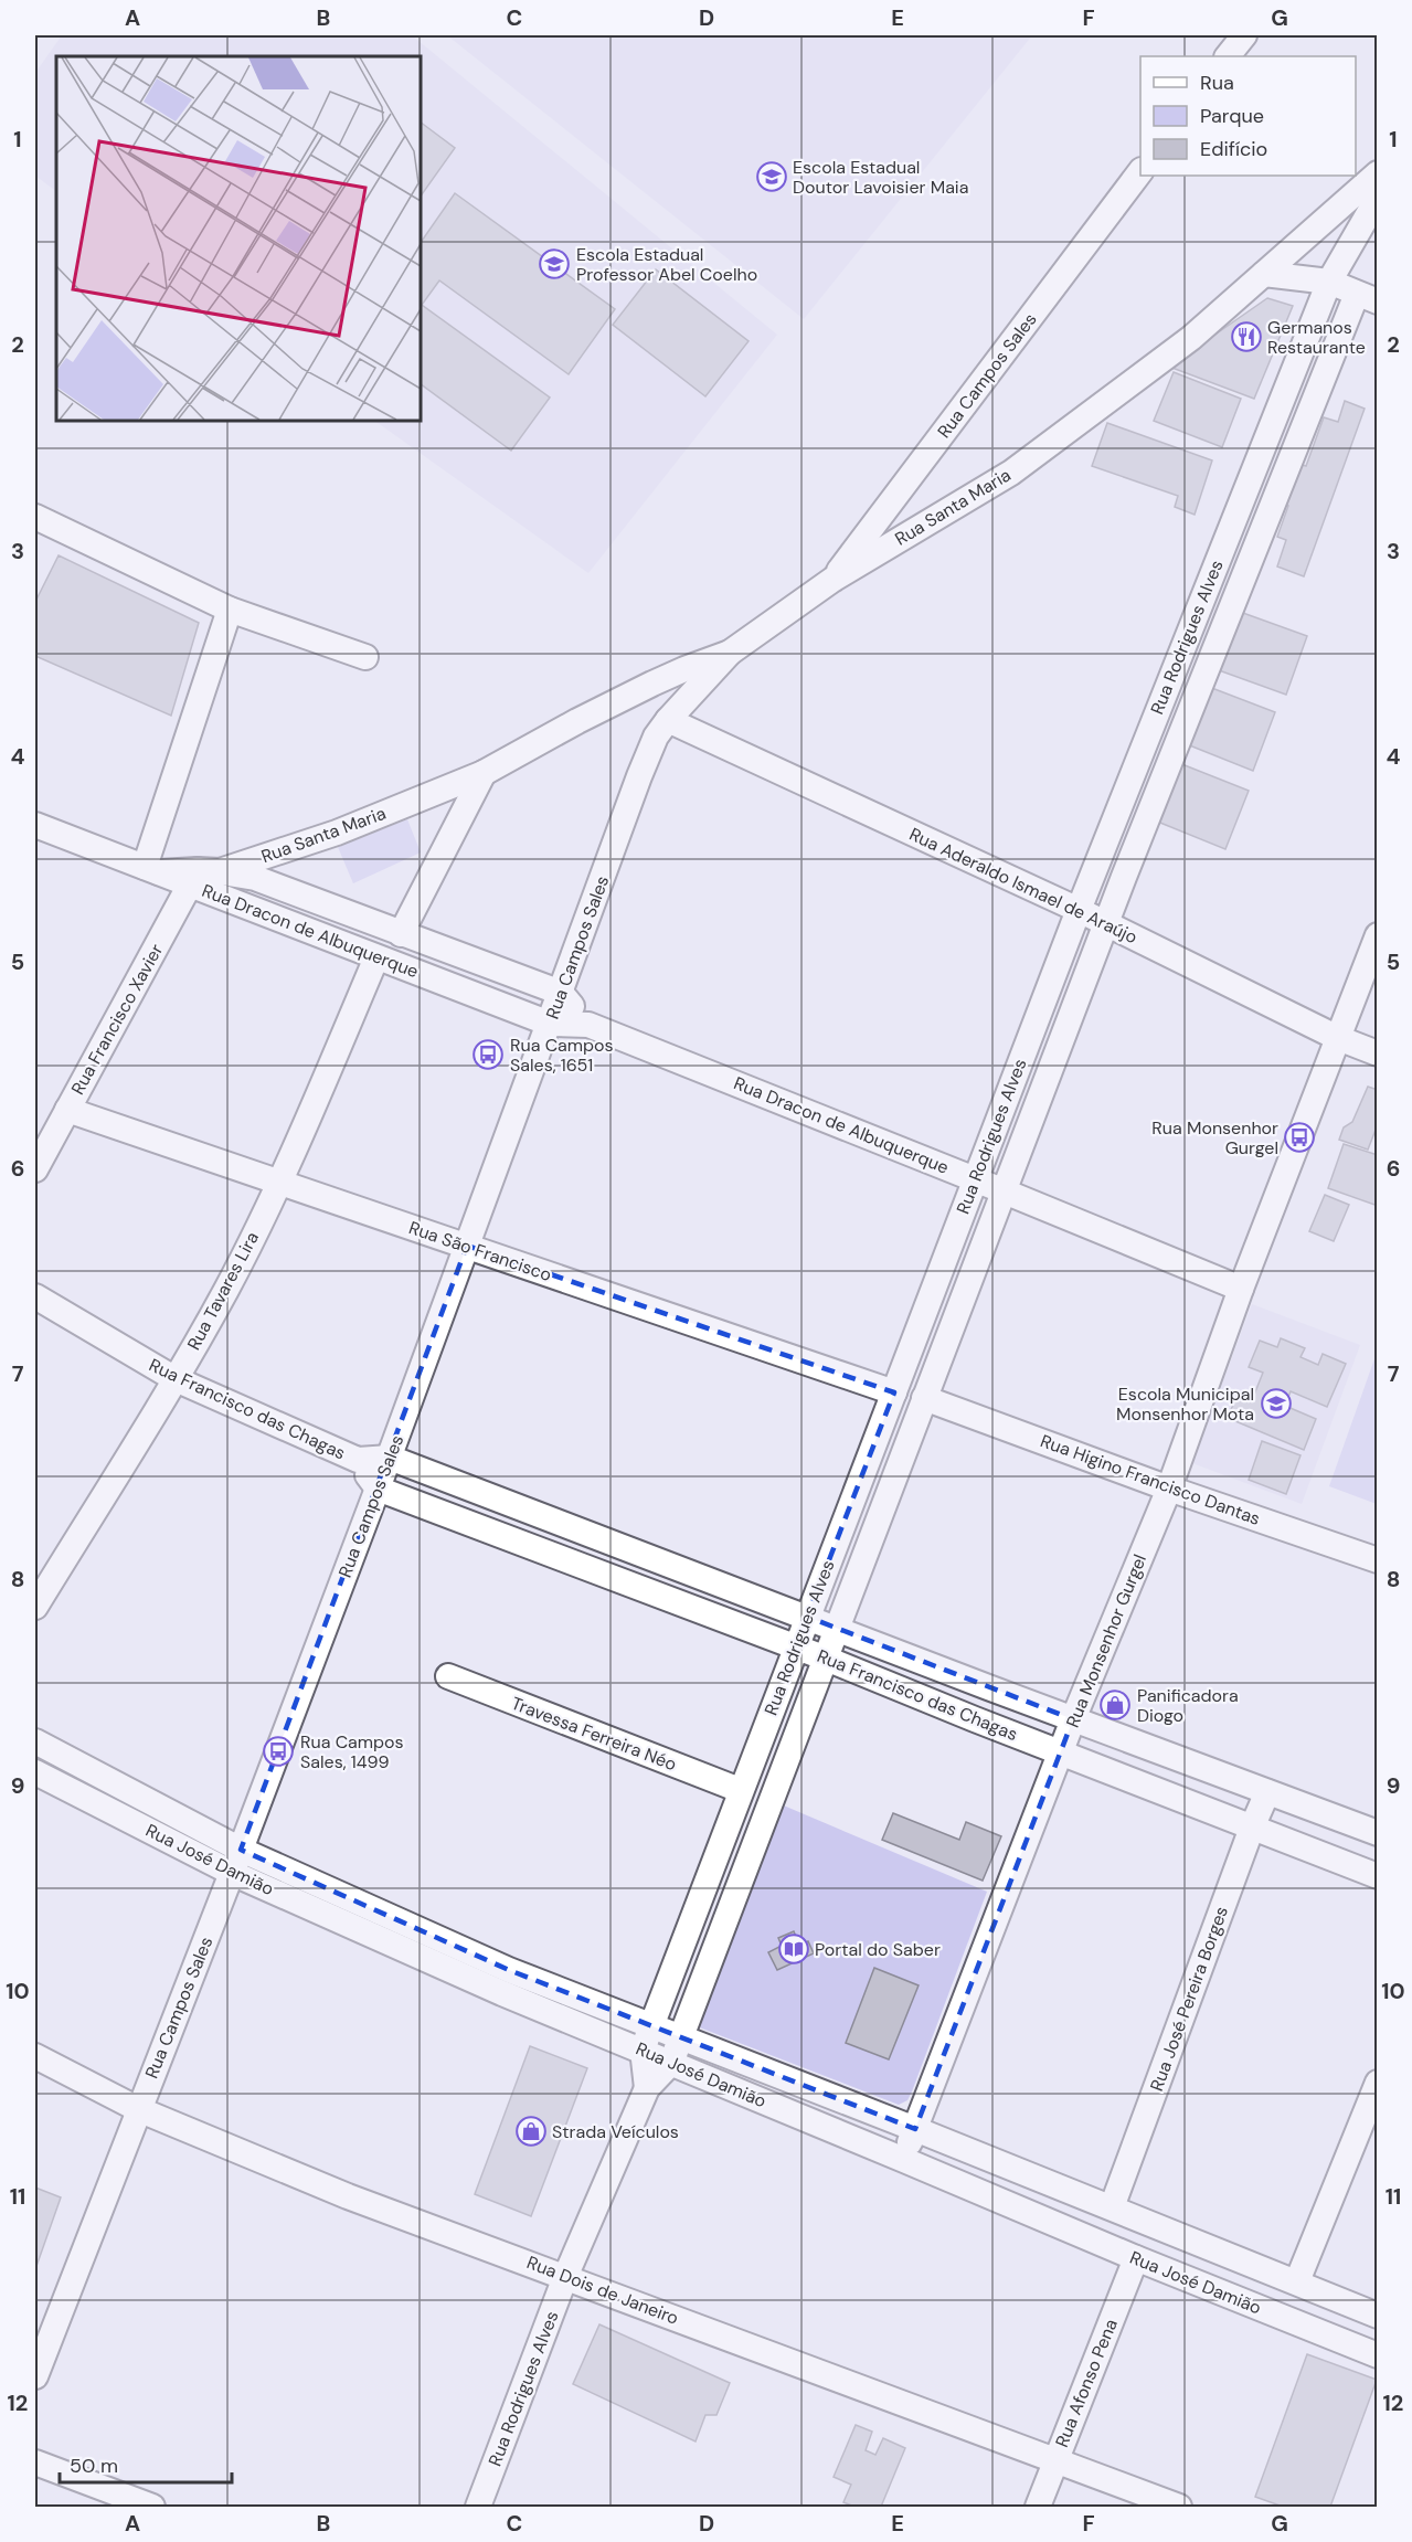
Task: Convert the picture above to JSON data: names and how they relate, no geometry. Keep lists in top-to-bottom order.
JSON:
{
  "streets": {
    "street": [
      "Rua Campos Sales",
      "Rua Santa Maria",
      "Rua Rodrigues Alves",
      "Rua Aderaldo Ismael de Araújo",
      "Rua Dracon de Albuquerque",
      "Rua Francisco Xavier",
      "Rua São Francisco",
      "Rua Tavares Lira",
      "Rua Francisco das Chagas",
      "Rua Higino Francisco Dantas",
      "Rua Monsenhor Gurgel",
      "Travessa Ferreira Néo",
      "Rua José Damião",
      "Rua José Pereira Borges",
      "Rua Dois de Janeiro",
      "Rua Afonso Pena"
    ]
  },
  "crossings": [
    ["Rua Campos Sales", "Rua Santa Maria"],
    ["Rua Campos Sales", "Rua Aderaldo Ismael de Araújo"],
    ["Rua Campos Sales", "Rua Dracon de Albuquerque"],
    ["Rua Campos Sales", "Rua São Francisco"],
    ["Rua Campos Sales", "Rua Francisco das Chagas"],
    ["Rua Campos Sales", "Rua José Damião"],
    ["Rua Campos Sales", "Rua Dois de Janeiro"],
    ["Rua Santa Maria", "Rua Dracon de Albuquerque"],
    ["Rua Santa Maria", "Rua Francisco Xavier"],
    ["Rua Rodrigues Alves", "Rua Aderaldo Ismael de Araújo"],
    ["Rua Rodrigues Alves", "Rua Dracon de Albuquerque"],
    ["Rua Rodrigues Alves", "Rua São Francisco"],
    ["Rua Rodrigues Alves", "Rua Francisco das Chagas"],
    ["Rua Rodrigues Alves", "Rua Higino Francisco Dantas"],
    ["Rua Rodrigues Alves", "Travessa Ferreira Néo"],
    ["Rua Rodrigues Alves", "Rua José Damião"],
    ["Rua Rodrigues Alves", "Rua Dois de Janeiro"],
    ["Rua Aderaldo Ismael de Araújo", "Rua Monsenhor Gurgel"],
    ["Rua Dracon de Albuquerque", "Rua Francisco Xavier"],
    ["Rua Dracon de Albuquerque", "Rua Tavares Lira"],
    ["Rua Dracon de Albuquerque", "Rua Monsenhor Gurgel"],
    ["Rua Francisco Xavier", "Rua São Francisco"],
    ["Rua São Francisco", "Rua Tavares Lira"],
    ["Rua Tavares Lira", "Rua Francisco das Chagas"],
    ["Rua Francisco das Chagas", "Rua Monsenhor Gurgel"],
    ["Rua Francisco das Chagas", "Rua José Pereira Borges"],
    ["Rua Higino Francisco Dantas", "Rua Monsenhor Gurgel"],
    ["Rua Monsenhor Gurgel", "Rua José Damião"],
    ["Rua José Damião", "Rua José Pereira Borges"],
    ["Rua José Damião", "Rua Afonso Pena"],
    ["Rua Dois de Janeiro", "Rua Afonso Pena"]
  ],
  "places": {
    "school or university": ["Escola Estadual Doutor Lavoisier Maia", "Escola Estadual Professor Abel Coelho", "Escola Municipal Monsenhor Mota"],
    "restaurant": ["Germanos Restaurante"],
    "bus stop": ["Rua Campos Sales, 1651", "Rua Monsenhor Gurgel", "Rua Campos Sales, 1499"],
    "shop": ["Panificadora Diogo", "Strada Veículos"],
    "library": ["Portal do Saber"]
  },
  "legend": ["Rua", "Parque", "Edifício"],
  "scale_bar": "50 m",
  "grid": {
    "columns": [
      "A",
      "B",
      "C",
      "D",
      "E",
      "F",
      "G"
    ],
    "rows": [
      "1",
      "2",
      "3",
      "4",
      "5",
      "6",
      "7",
      "8",
      "9",
      "10",
      "11",
      "12"
    ]
  }
}
